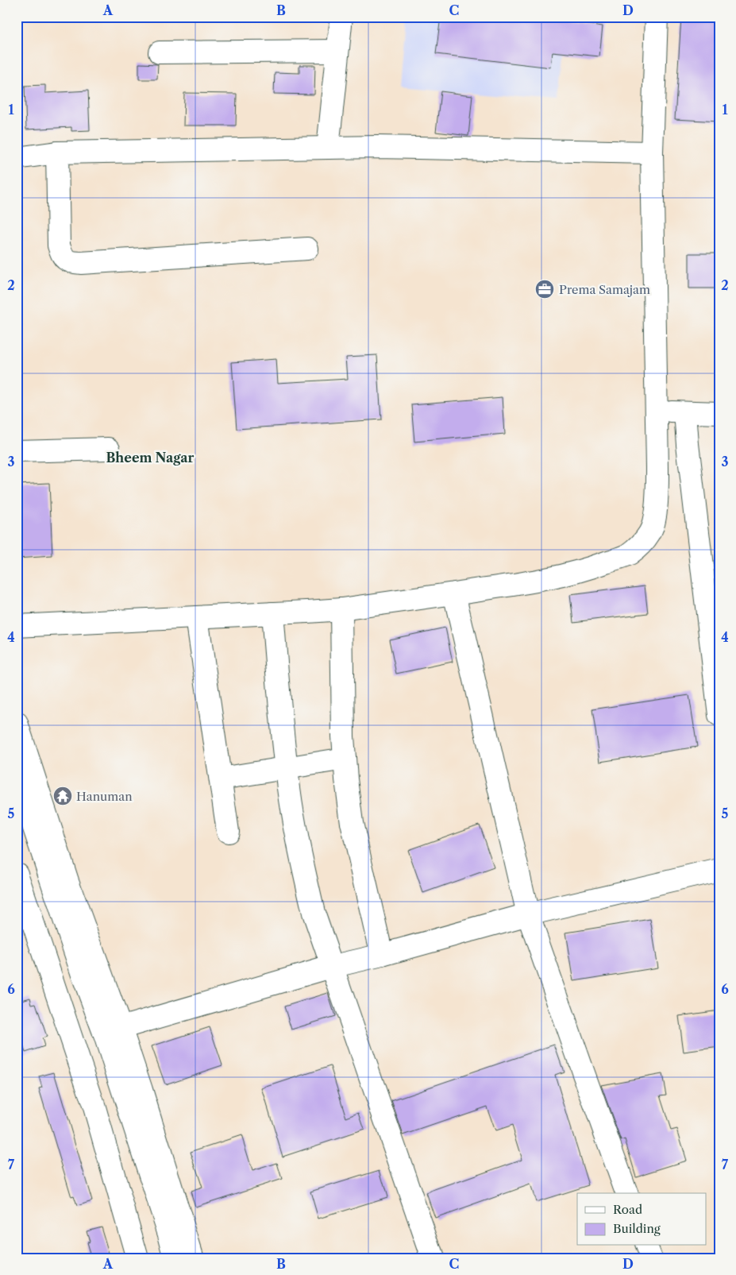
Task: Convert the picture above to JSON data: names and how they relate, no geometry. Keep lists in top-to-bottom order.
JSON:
{
  "districts": ["Bheem Nagar"],
  "places": {
    "office": ["Prema Samajam"],
    "temple": ["Hanuman"]
  },
  "legend": ["Road", "Building"],
  "grid": {
    "columns": [
      "A",
      "B",
      "C",
      "D"
    ],
    "rows": [
      "1",
      "2",
      "3",
      "4",
      "5",
      "6",
      "7"
    ]
  }
}
